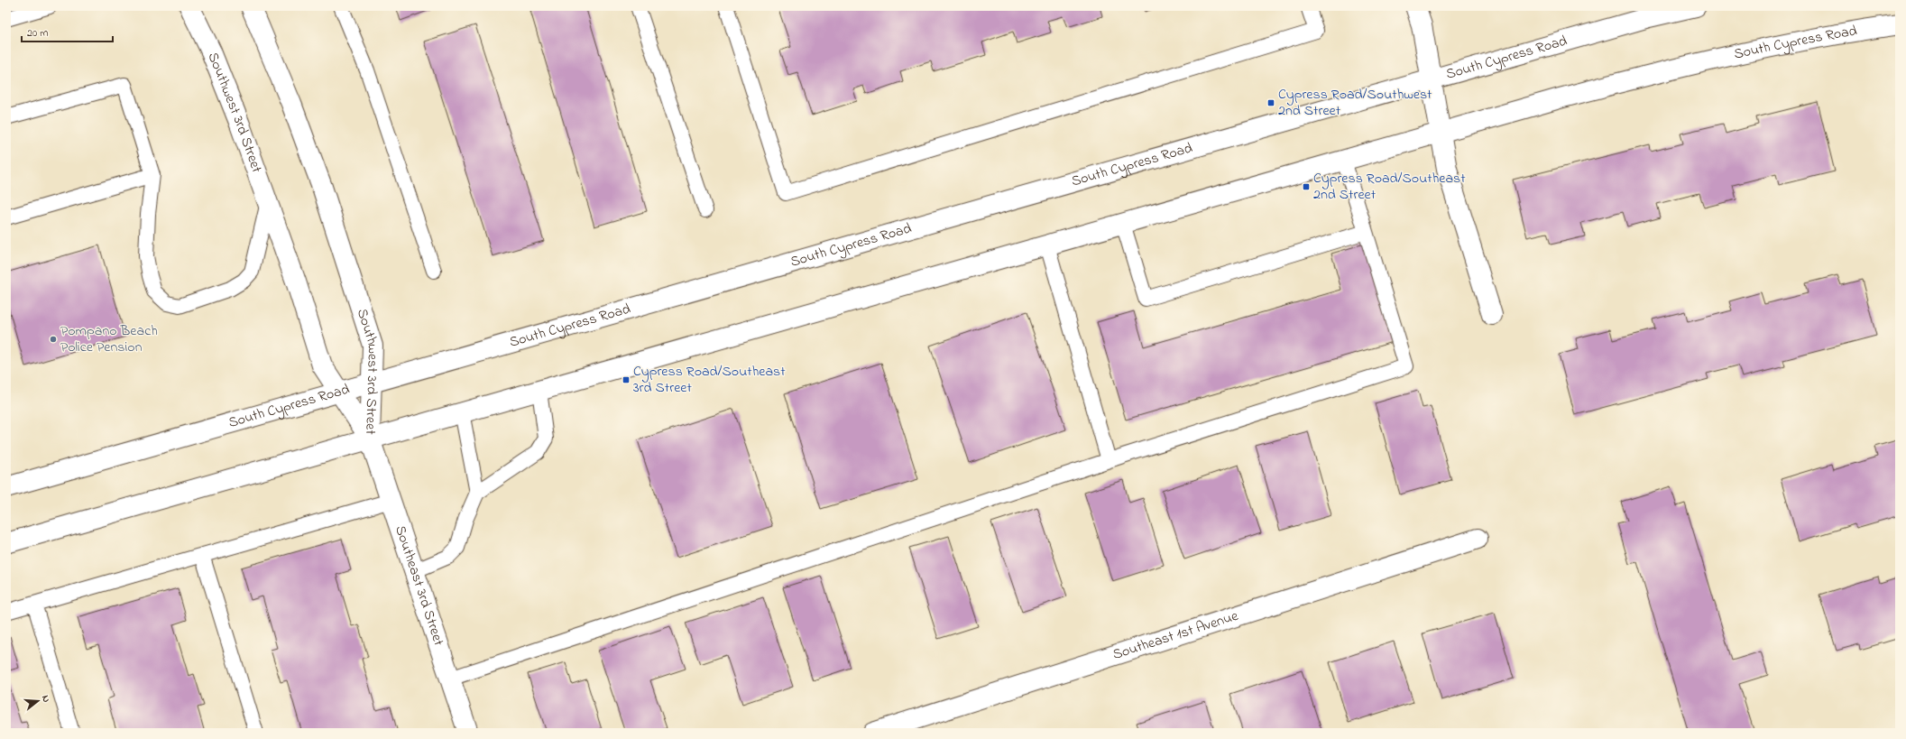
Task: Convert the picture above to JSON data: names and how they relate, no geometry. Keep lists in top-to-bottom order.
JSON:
{
  "streets": {
    "street": [
      "South Cypress Road",
      "Southwest 3rd Street",
      "Southeast 3rd Street",
      "Southeast 1st Avenue"
    ]
  },
  "crossings": [
    ["South Cypress Road", "Southwest 3rd Street"],
    ["South Cypress Road", "Southeast 3rd Street"],
    ["Southwest 3rd Street", "Southeast 3rd Street"]
  ],
  "places": {
    "transit": ["Cypress Road/Southwest 2nd Street", "Cypress Road/Southeast 2nd Street", "Cypress Road/Southeast 3rd Street"],
    "other": ["Pompano Beach Police Pension"]
  },
  "scale_bar": "20 m",
  "north": "right"
}
